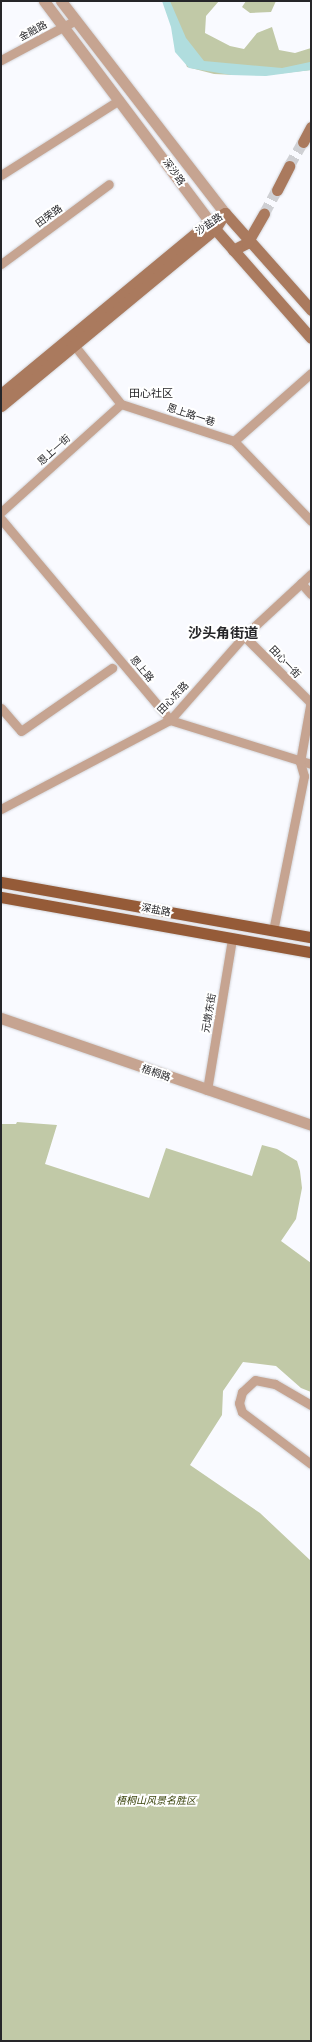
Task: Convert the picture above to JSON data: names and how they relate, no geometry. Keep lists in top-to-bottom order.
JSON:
{
  "streets": {
    "main road": ["深沙路", "沙盐路", "深盐路"],
    "street": [
      "金融路",
      "田荣路",
      "恩上路一巷",
      "恩上一街",
      "田心一街",
      "恩上路",
      "田心东路",
      "元墩东街",
      "梧桐路"
    ]
  },
  "crossings": [
    ["金融路", "深沙路"],
    ["深沙路", "沙盐路"],
    ["恩上路一巷", "恩上一街"],
    ["田心一街", "田心东路"],
    ["恩上路", "田心东路"],
    ["深盐路", "元墩东街"],
    ["元墩东街", "梧桐路"]
  ],
  "districts": ["田心社区", "沙头角街道"],
  "parks": ["梧桐山风景名胜区"]
}
